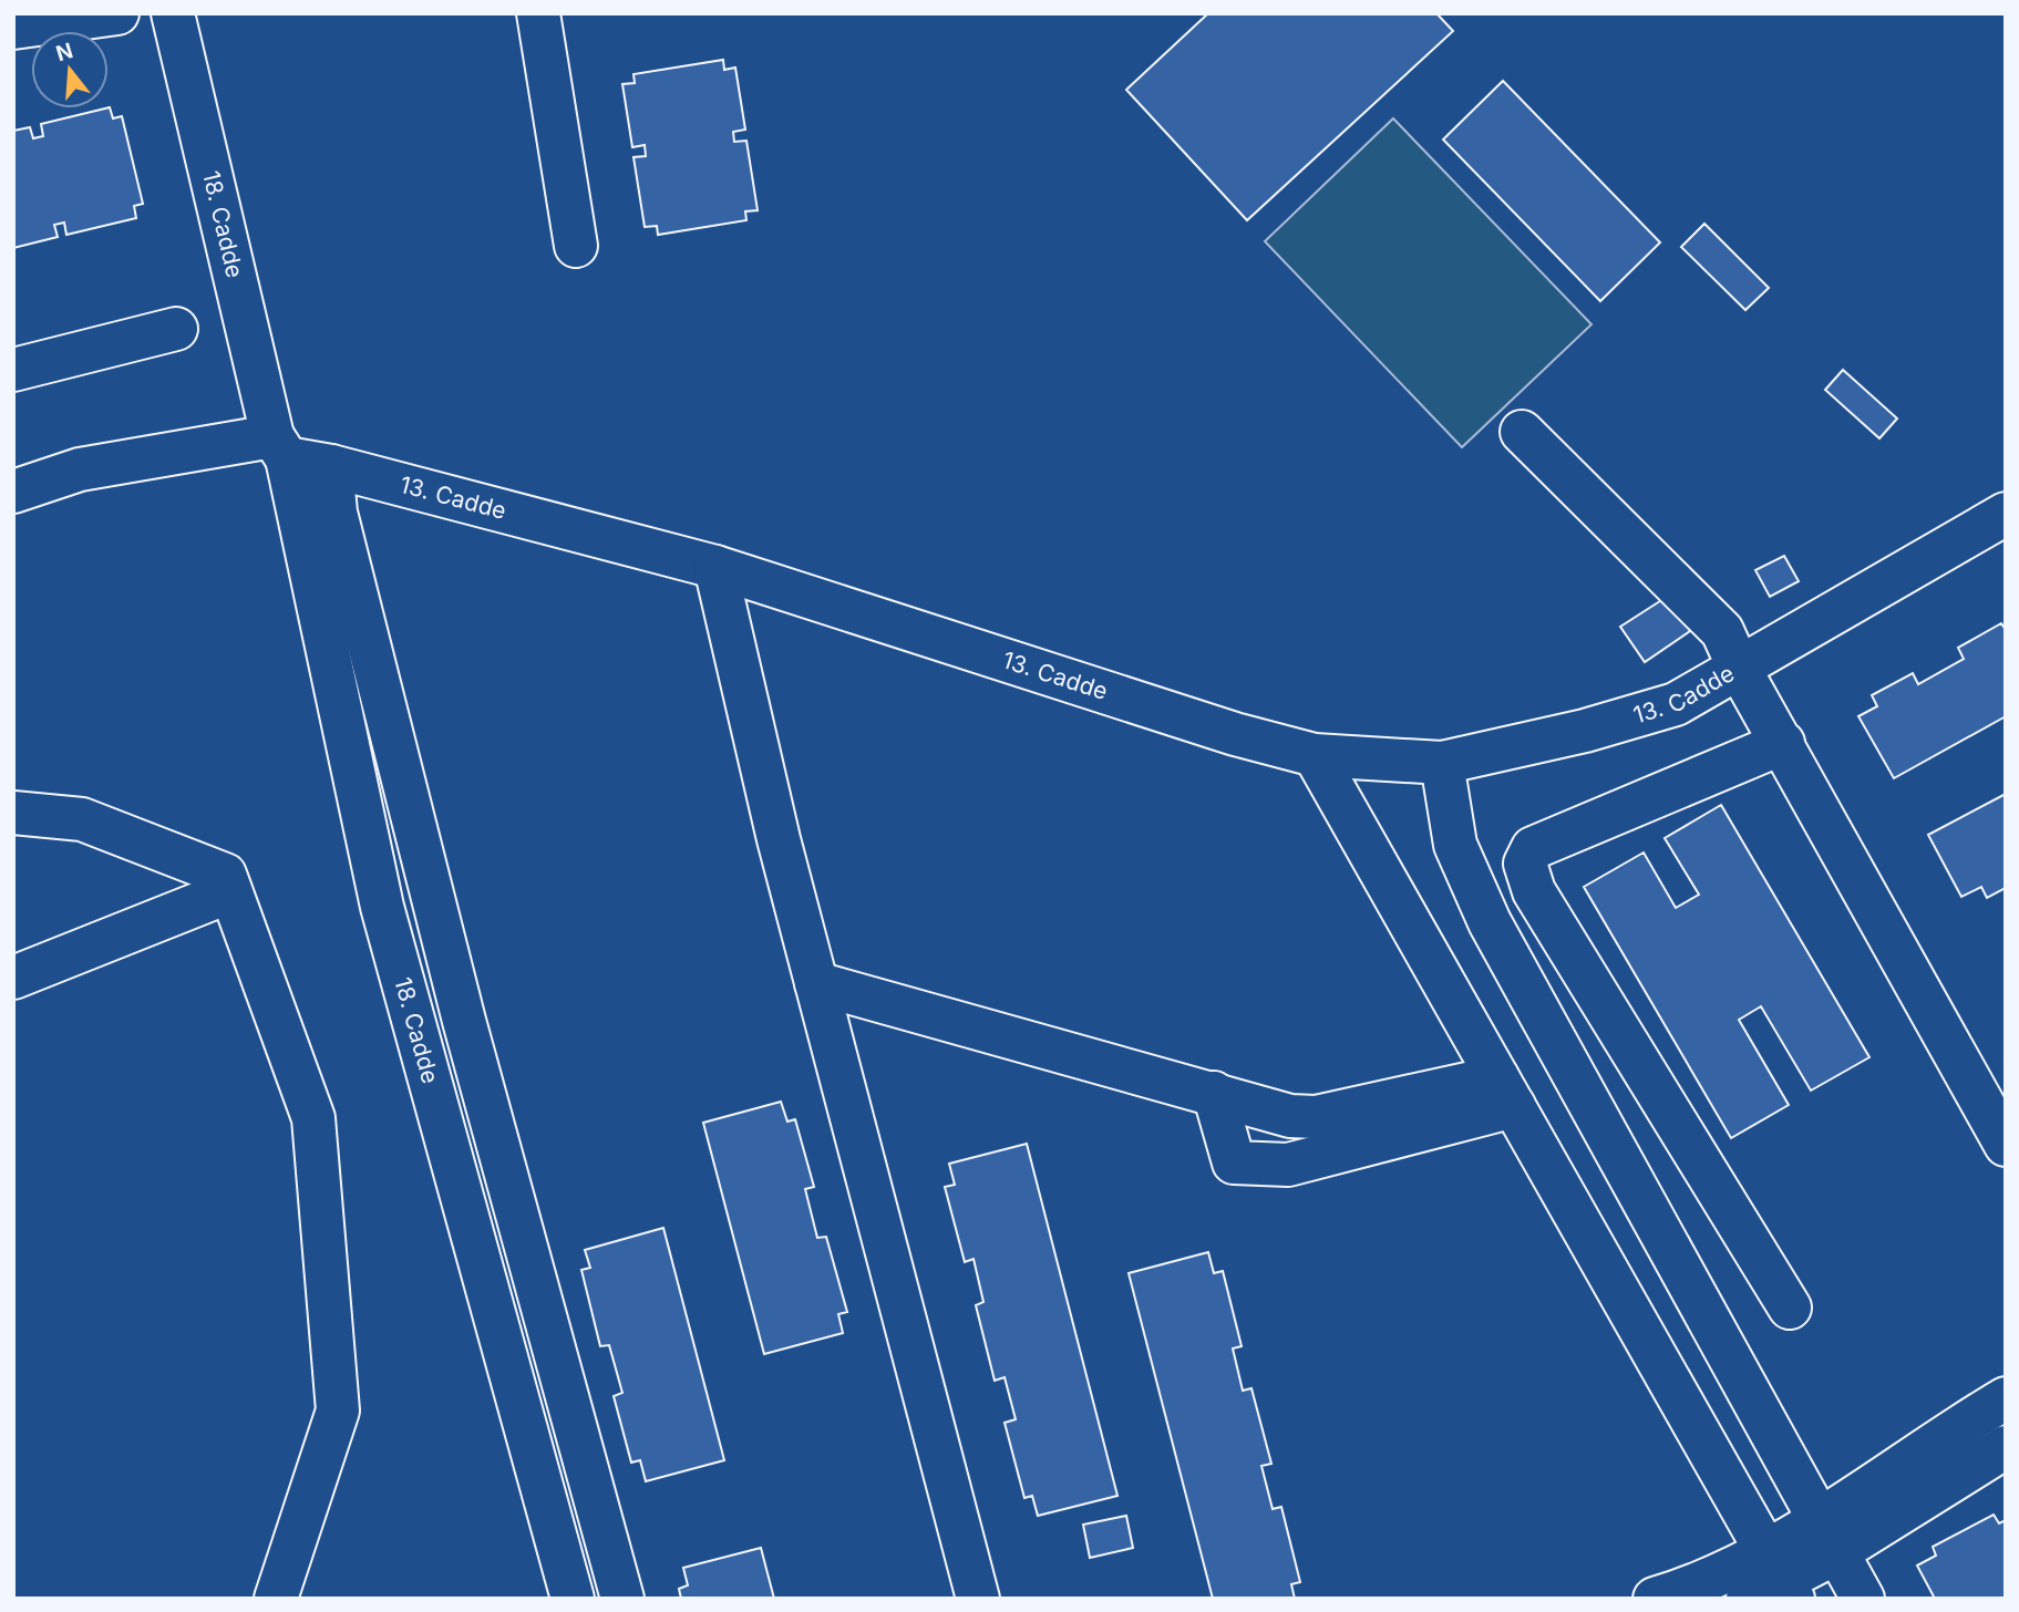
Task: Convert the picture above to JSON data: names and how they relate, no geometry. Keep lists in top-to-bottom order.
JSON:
{
  "streets": {
    "street": ["18. Cadde", "13. Cadde"]
  },
  "crossings": [
    ["18. Cadde", "13. Cadde"]
  ],
  "north": "top"
}
